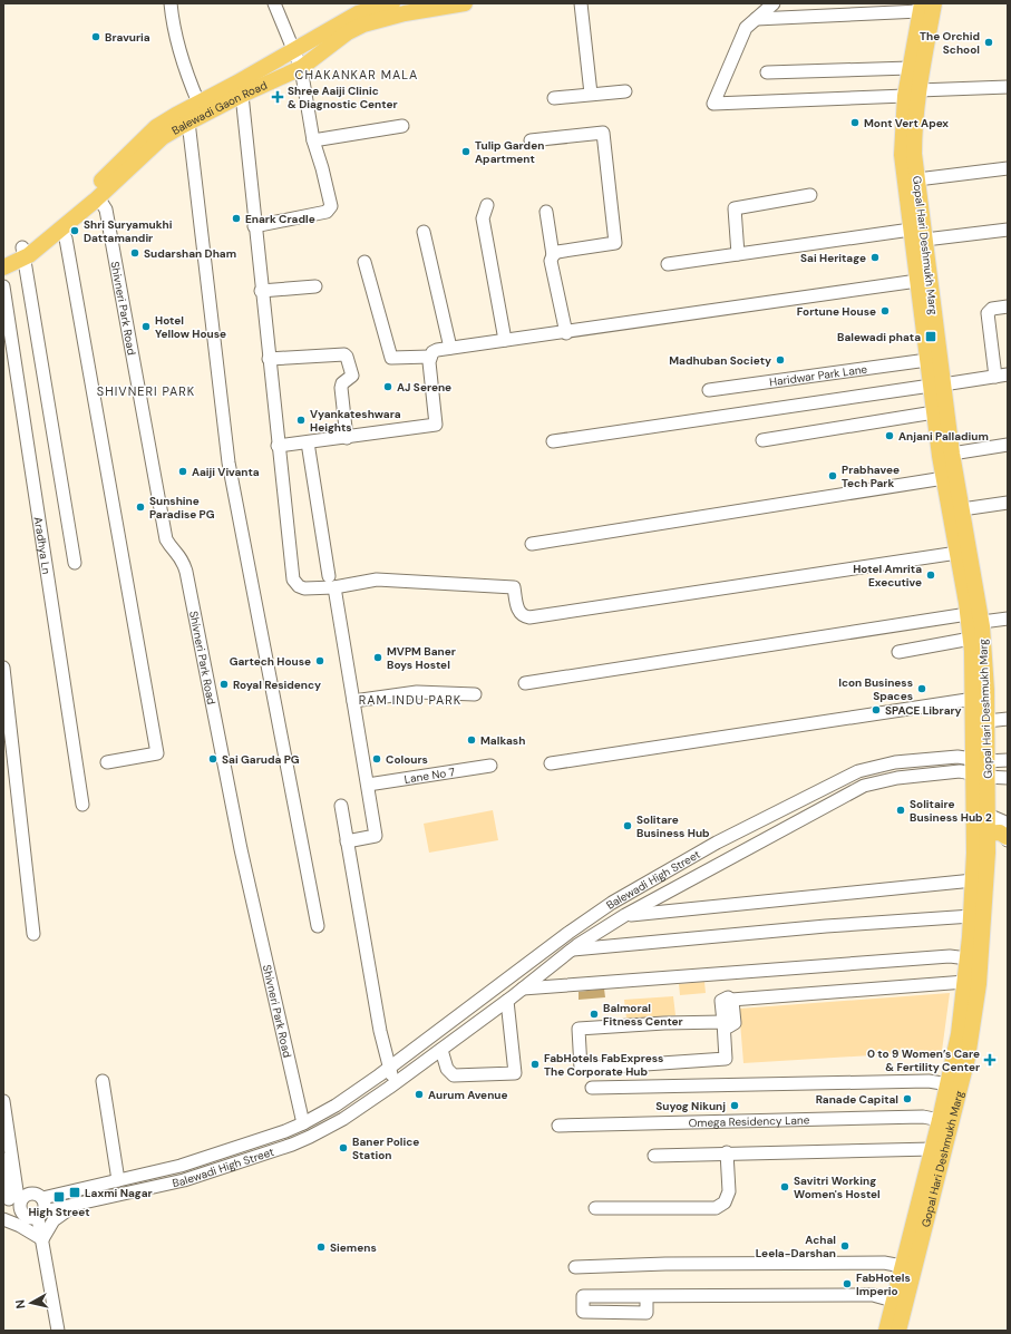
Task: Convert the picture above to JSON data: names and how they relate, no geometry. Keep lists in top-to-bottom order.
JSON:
{
  "streets": {
    "main road": ["Balewadi Gaon Road", "Gopal Hari Deshmukh Marg"],
    "street": [
      "Shivneri Park Road",
      "Haridwar Park Lane",
      "Aradhya Ln",
      "Lane No 7",
      "Balewadi High Street",
      "Omega Residency Lane"
    ]
  },
  "crossings": [
    ["Balewadi Gaon Road", "Shivneri Park Road"],
    ["Gopal Hari Deshmukh Marg", "Haridwar Park Lane"],
    ["Gopal Hari Deshmukh Marg", "Balewadi High Street"],
    ["Gopal Hari Deshmukh Marg", "Omega Residency Lane"],
    ["Shivneri Park Road", "Balewadi High Street"]
  ],
  "districts": ["CHAKANKAR MALA", "SHIVNERI PARK", "RAM INDU PARK"],
  "places": {
    "other": [
      "Bravuria",
      "The Orchid School",
      "Mont Vert Apex",
      "Tulip Garden Apartment",
      "Enark Cradle",
      "Shri Suryamukhi Dattamandir",
      "Sudarshan Dham",
      "Sai Heritage",
      "Fortune House",
      "Hotel Yellow House",
      "Madhuban Society",
      "AJ Serene",
      "Vyankateshwara Heights",
      "Anjani Palladium",
      "Aaiji Vivanta",
      "Prabhavee Tech Park",
      "Sunshine Paradise PG",
      "Hotel Amrita Executive",
      "MVPM Baner Boys Hostel",
      "Gartech House",
      "Royal Residency",
      "Icon Business Spaces",
      "SPACE Library",
      "Malkash",
      "Sai Garuda PG",
      "Colours",
      "Solitaire Business Hub 2",
      "Solitare Business Hub",
      "Balmoral Fitness Center",
      "FabHotels FabExpress The Corporate Hub",
      "Aurum Avenue",
      "Ranade Capital",
      "Suyog Nikunj",
      "Baner Police Station",
      "Savitri Working Women's Hostel",
      "Achal Leela-Darshan",
      "Siemens",
      "FabHotels Imperio"
    ],
    "health": ["Shree Aaiji Clinic & Diagnostic Center", "0 to 9 Women’s Care & Fertility Center"],
    "transit": ["Balewadi phata", "Laxmi Nagar", "High Street"]
  },
  "north": "left"
}
